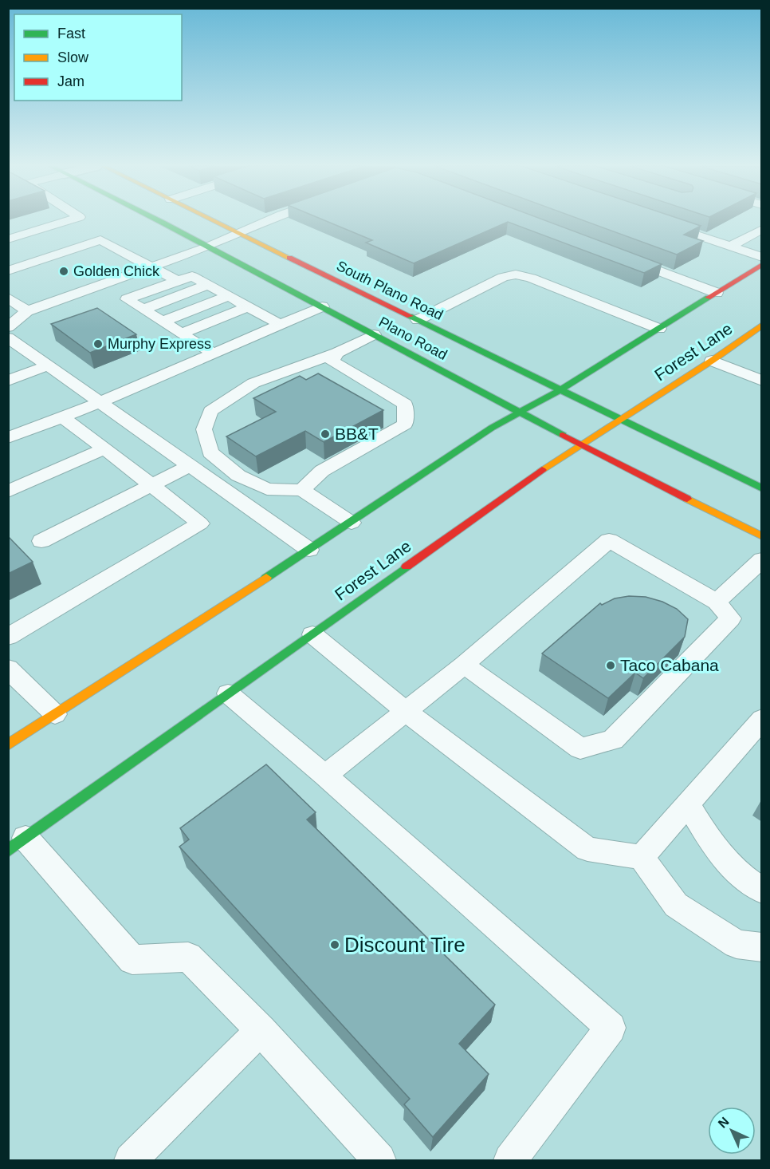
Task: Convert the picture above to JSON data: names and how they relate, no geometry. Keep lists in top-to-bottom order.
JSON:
{
  "streets": {
    "main road": ["South Plano Road", "Plano Road", "Forest Lane"]
  },
  "crossings": [
    ["Plano Road", "Forest Lane"]
  ],
  "places": [
    "Golden Chick",
    "Murphy Express",
    "BB&T",
    "Taco Cabana",
    "Discount Tire"
  ],
  "legend": ["Fast", "Slow", "Jam"],
  "north": "top left"
}
